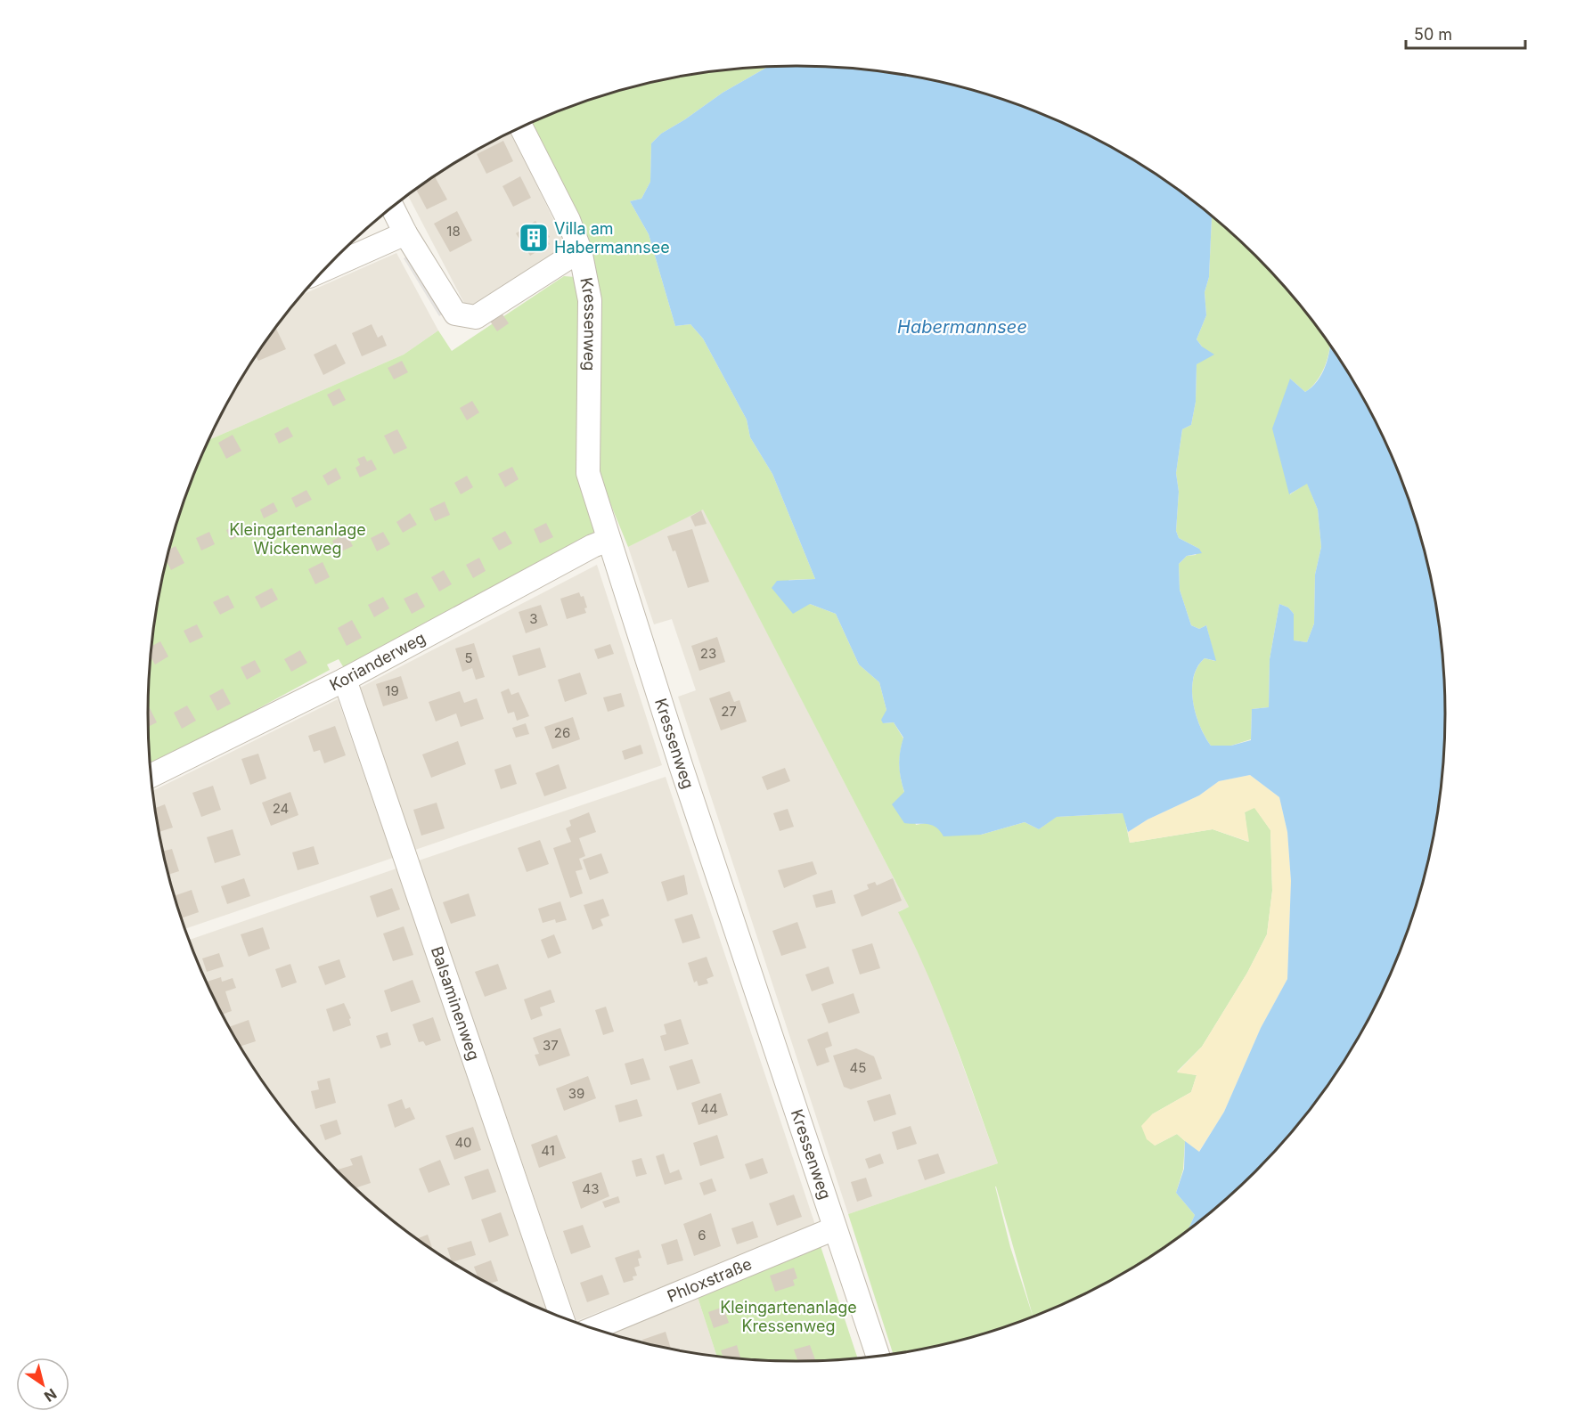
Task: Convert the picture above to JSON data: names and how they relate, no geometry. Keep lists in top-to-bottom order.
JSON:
{
  "streets": {
    "street": [
      "Kressenweg",
      "Korianderweg",
      "Balsaminenweg",
      "Phloxstraße"
    ]
  },
  "crossings": [
    ["Kressenweg", "Korianderweg"],
    ["Kressenweg", "Phloxstraße"],
    ["Korianderweg", "Balsaminenweg"]
  ],
  "water": ["Habermannsee"],
  "parks": ["Kleingartenanlage Wickenweg", "Kleingartenanlage Kressenweg"],
  "places": {
    "building": ["Villa am Habermannsee"]
  },
  "house_numbers": [
    "18",
    "3",
    "23",
    "5",
    "19",
    "27",
    "26",
    "24",
    "37",
    "45",
    "39",
    "44",
    "40",
    "41",
    "43",
    "6"
  ],
  "scale_bar": "50 m",
  "north": "bottom right"
}
